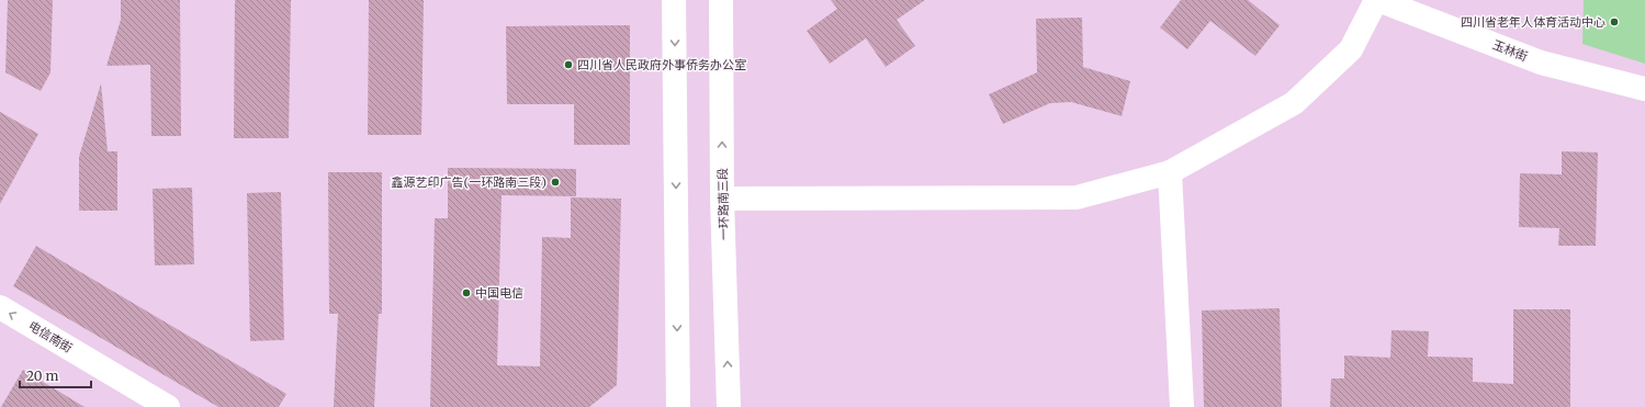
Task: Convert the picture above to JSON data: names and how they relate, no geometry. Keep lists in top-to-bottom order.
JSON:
{
  "streets": {
    "street": ["玉林街", "一环路南三段", "电信南街"]
  },
  "one_way": ["电信南街"],
  "places": [
    "四川省老年人体育活动中心",
    "四川省人民政府外事侨务办公室",
    "鑫源艺印广告(一环路南三段)",
    "中国电信"
  ],
  "scale_bar": "20 m"
}
